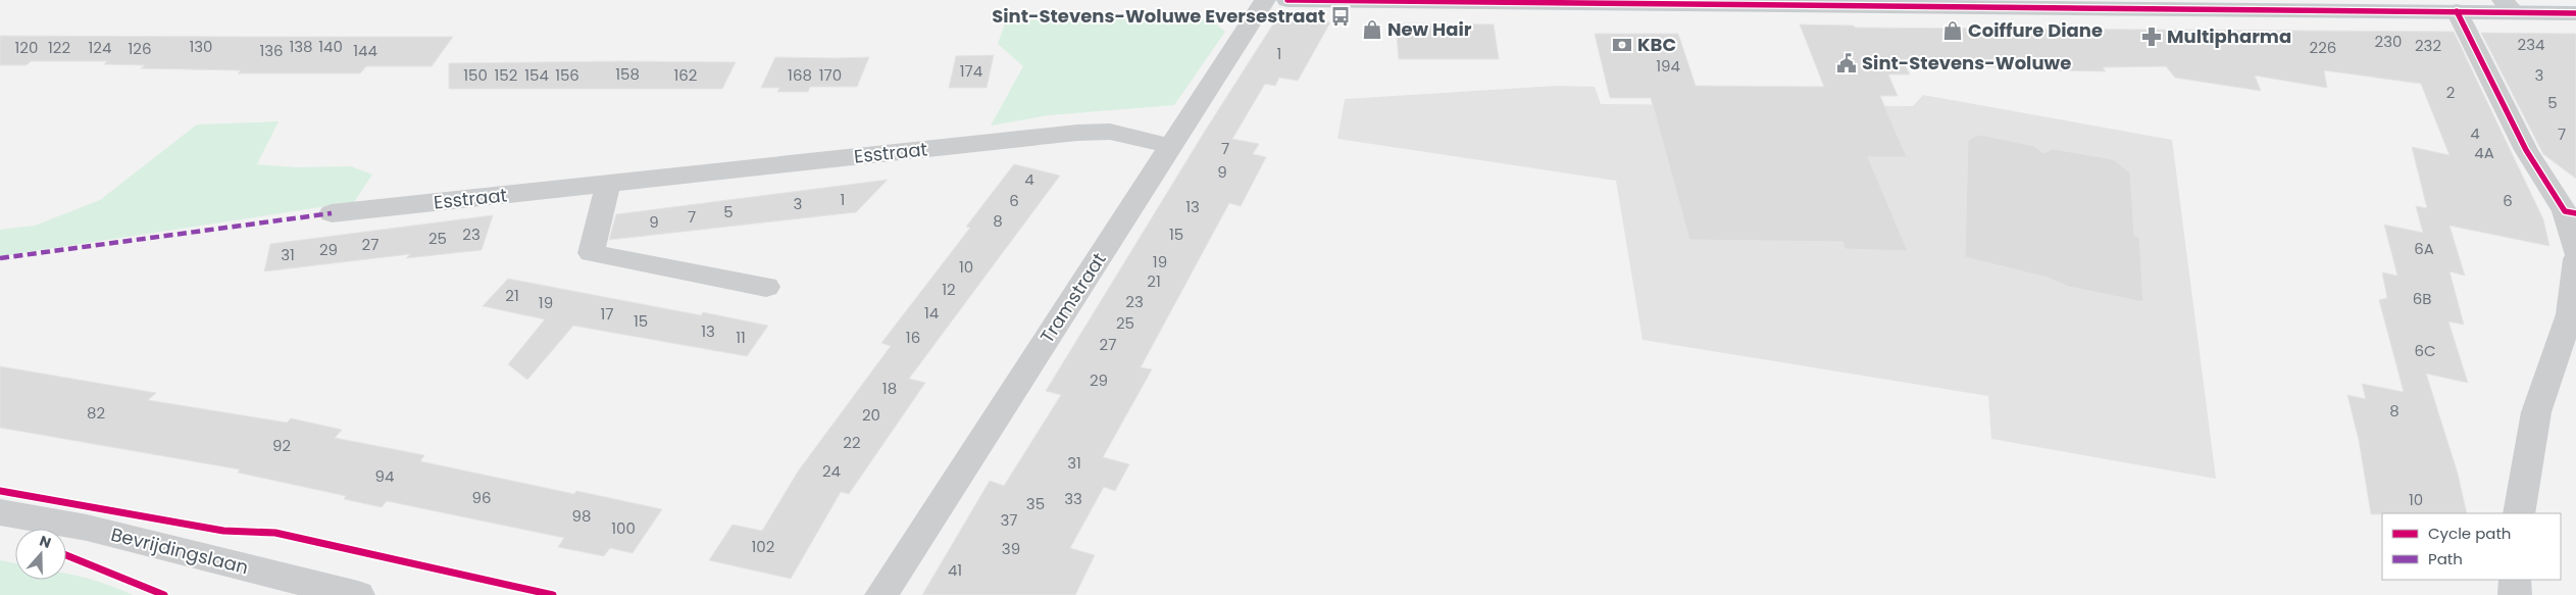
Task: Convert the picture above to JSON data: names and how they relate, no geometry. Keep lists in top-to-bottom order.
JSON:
{
  "streets": {
    "street": ["Esstraat", "Tramstraat", "Bevrijdingslaan"]
  },
  "crossings": [
    ["Esstraat", "Tramstraat"]
  ],
  "places": {
    "bus stop": ["Sint-Stevens-Woluwe Eversestraat"],
    "shop": ["New Hair", "Coiffure Diane"],
    "pharmacy": ["Multipharma"],
    "bank": ["KBC"],
    "public building": ["Sint-Stevens-Woluwe"]
  },
  "house_numbers": [
    "230",
    "234",
    "232",
    "130",
    "138",
    "140",
    "120",
    "122",
    "124",
    "226",
    "126",
    "136",
    "144",
    "1",
    "194",
    "174",
    "158",
    "150",
    "152",
    "154",
    "156",
    "162",
    "168",
    "170",
    "3",
    "2",
    "5",
    "4",
    "7",
    "7",
    "4A",
    "9",
    "4",
    "1",
    "6",
    "6",
    "3",
    "13",
    "5",
    "7",
    "8",
    "9",
    "23",
    "15",
    "25",
    "27",
    "6A",
    "29",
    "31",
    "19",
    "10",
    "21",
    "12",
    "21",
    "6B",
    "23",
    "19",
    "14",
    "17",
    "15",
    "25",
    "13",
    "11",
    "16",
    "27",
    "6C",
    "29",
    "18",
    "8",
    "82",
    "20",
    "22",
    "92",
    "31",
    "24",
    "94",
    "96",
    "33",
    "10",
    "35",
    "98",
    "37",
    "100",
    "102",
    "39",
    "41"
  ],
  "legend": ["Cycle path", "Path"],
  "north": "top"
}
